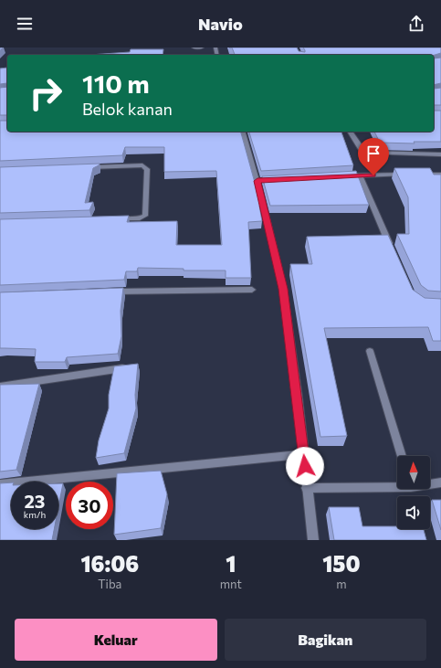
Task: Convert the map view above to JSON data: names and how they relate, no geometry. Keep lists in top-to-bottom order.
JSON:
{
  "north": "top",
  "page": {
    "header": "Navio",
    "turn": ["110 m", "Belok kanan"],
    "speed": "23 km/h",
    "limit": "30",
    "eta": [
      "16:06",
      "Tiba",
      "1",
      "mnt",
      "150",
      "m"
    ],
    "buttons": ["Keluar", "Bagikan"]
  }
}
